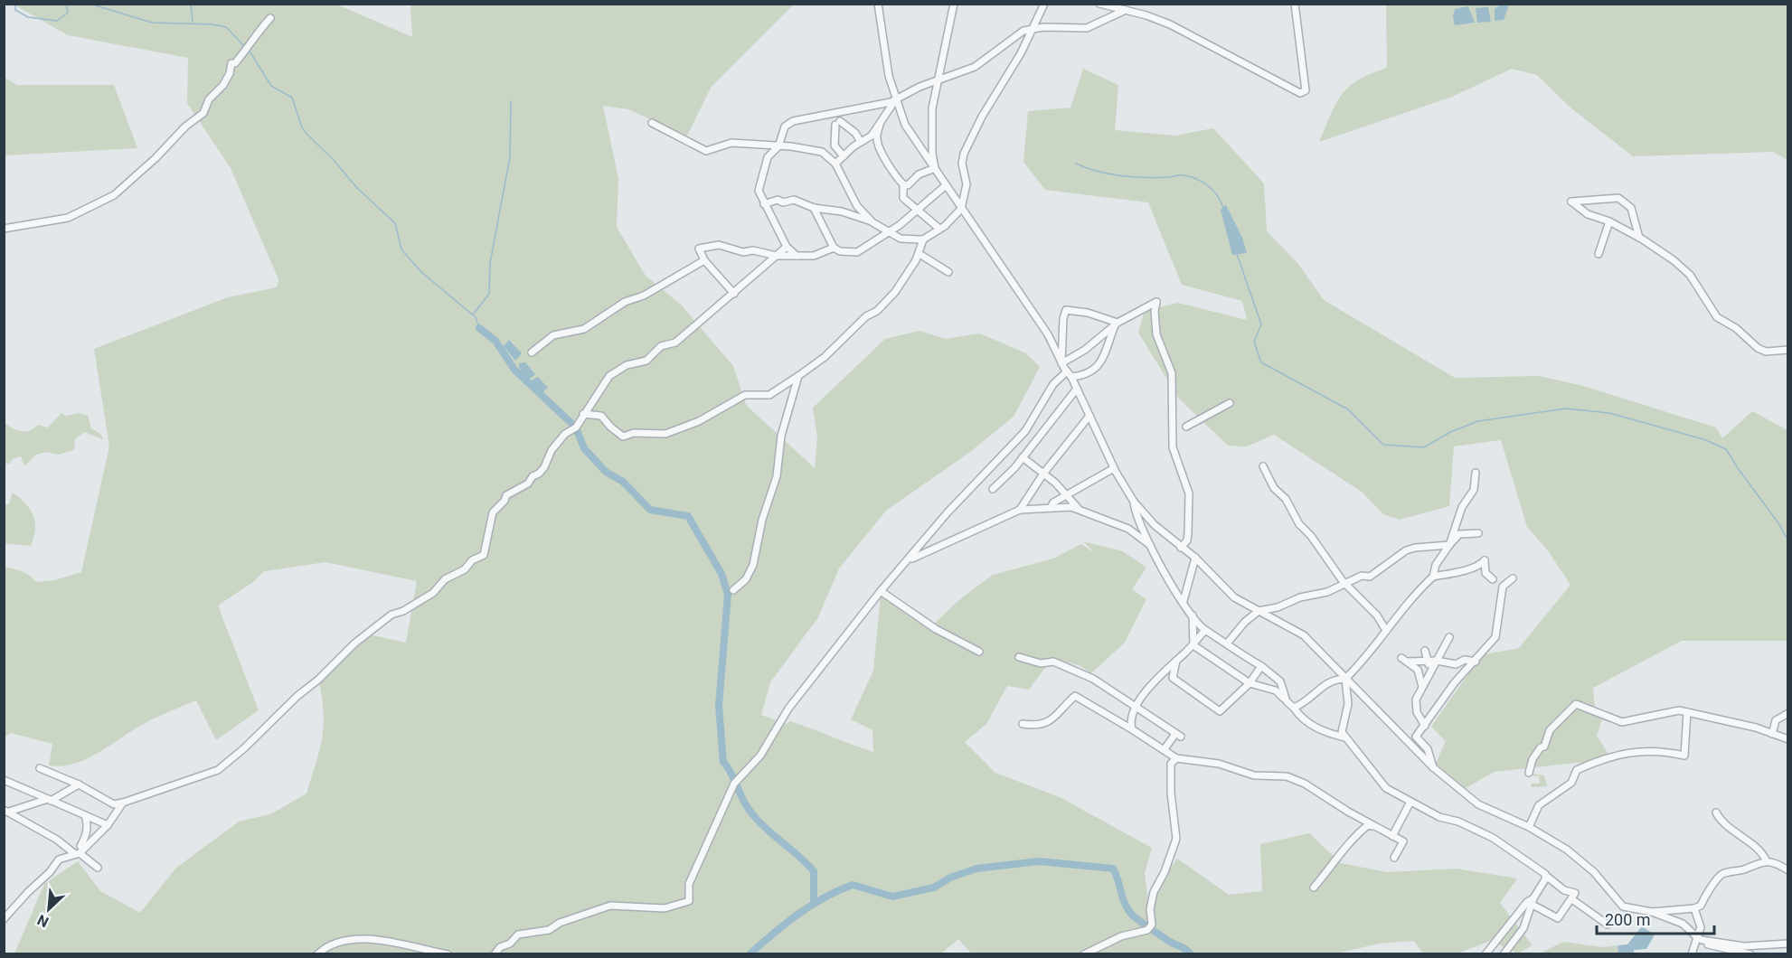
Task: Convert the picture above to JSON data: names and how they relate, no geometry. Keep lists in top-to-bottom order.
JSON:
{
  "scale_bar": "200 m",
  "north": "bottom left"
}
